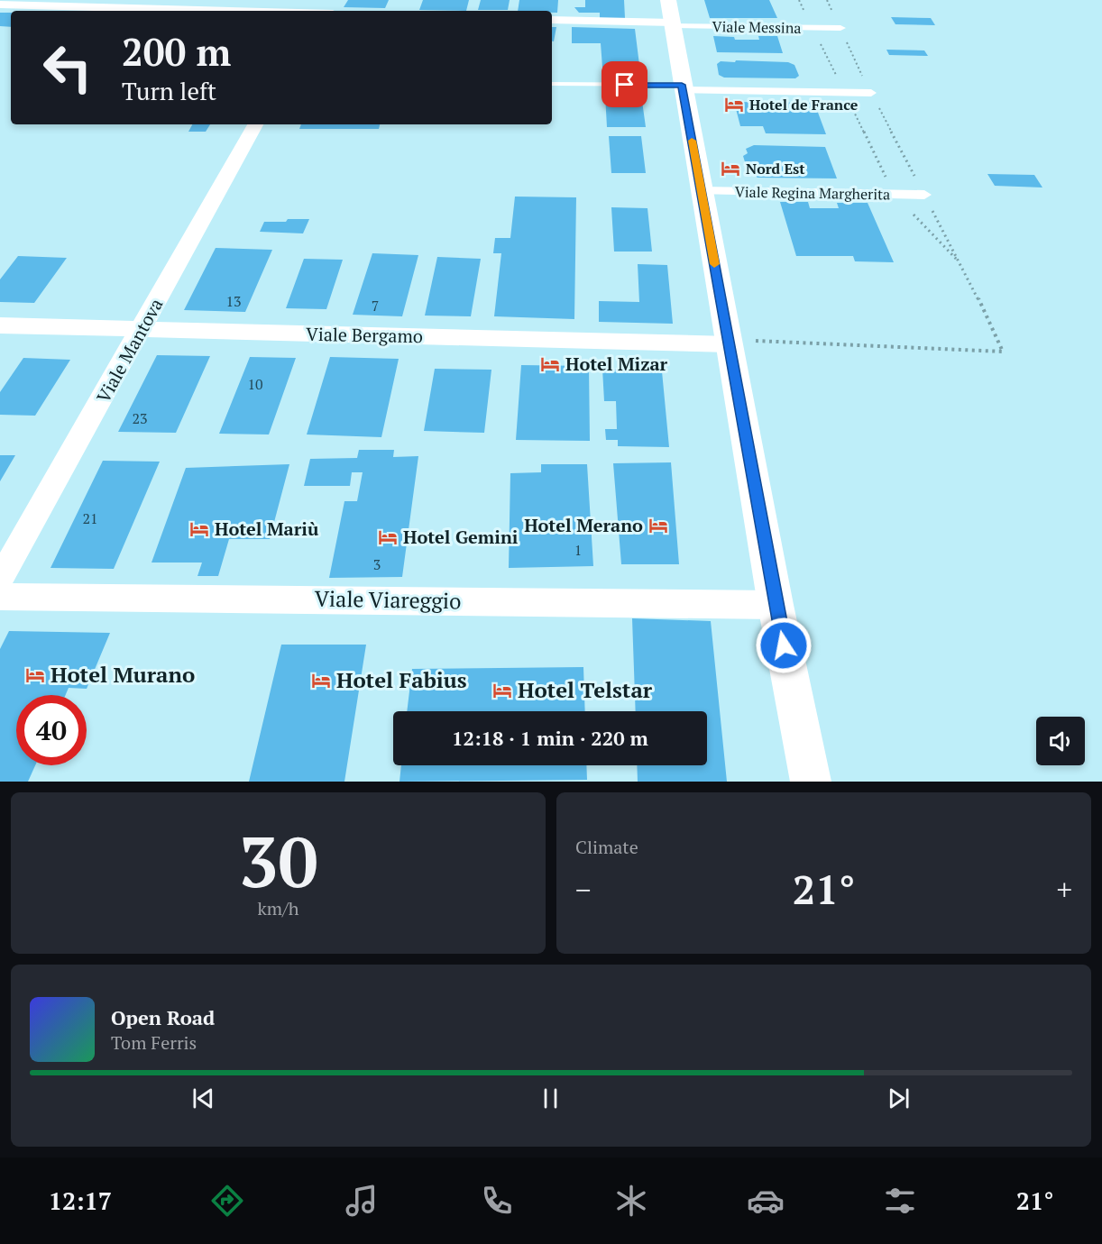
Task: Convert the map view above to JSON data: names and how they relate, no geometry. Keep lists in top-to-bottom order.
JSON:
{
  "streets": {
    "street": [
      "Viale Messina",
      "Viale Regina Margherita",
      "Viale Bergamo",
      "Viale Mantova",
      "Viale Viareggio"
    ]
  },
  "crossings": [
    ["Viale Bergamo", "Viale Mantova"]
  ],
  "places": {
    "hotel": [
      "Hotel de France",
      "Nord Est",
      "Hotel Mizar",
      "Hotel Merano",
      "Hotel Mariù",
      "Hotel Gemini",
      "Hotel Murano",
      "Hotel Fabius",
      "Hotel Telstar"
    ]
  },
  "house_numbers": [
    "13",
    "7",
    "10",
    "23",
    "21",
    "1",
    "3"
  ],
  "page": {
    "turn": ["200 m", "Turn left"],
    "limit": "40",
    "trip": "12:18 · 1 min · 220 m",
    "tile": [
      ["30", "km/h"],
      "Climate"
    ],
    "heat": ["−", "21°", "+"],
    "song": ["Open Road", "Tom Ferris"],
    "tabs": ["12:17", "21°"]
  }
}
